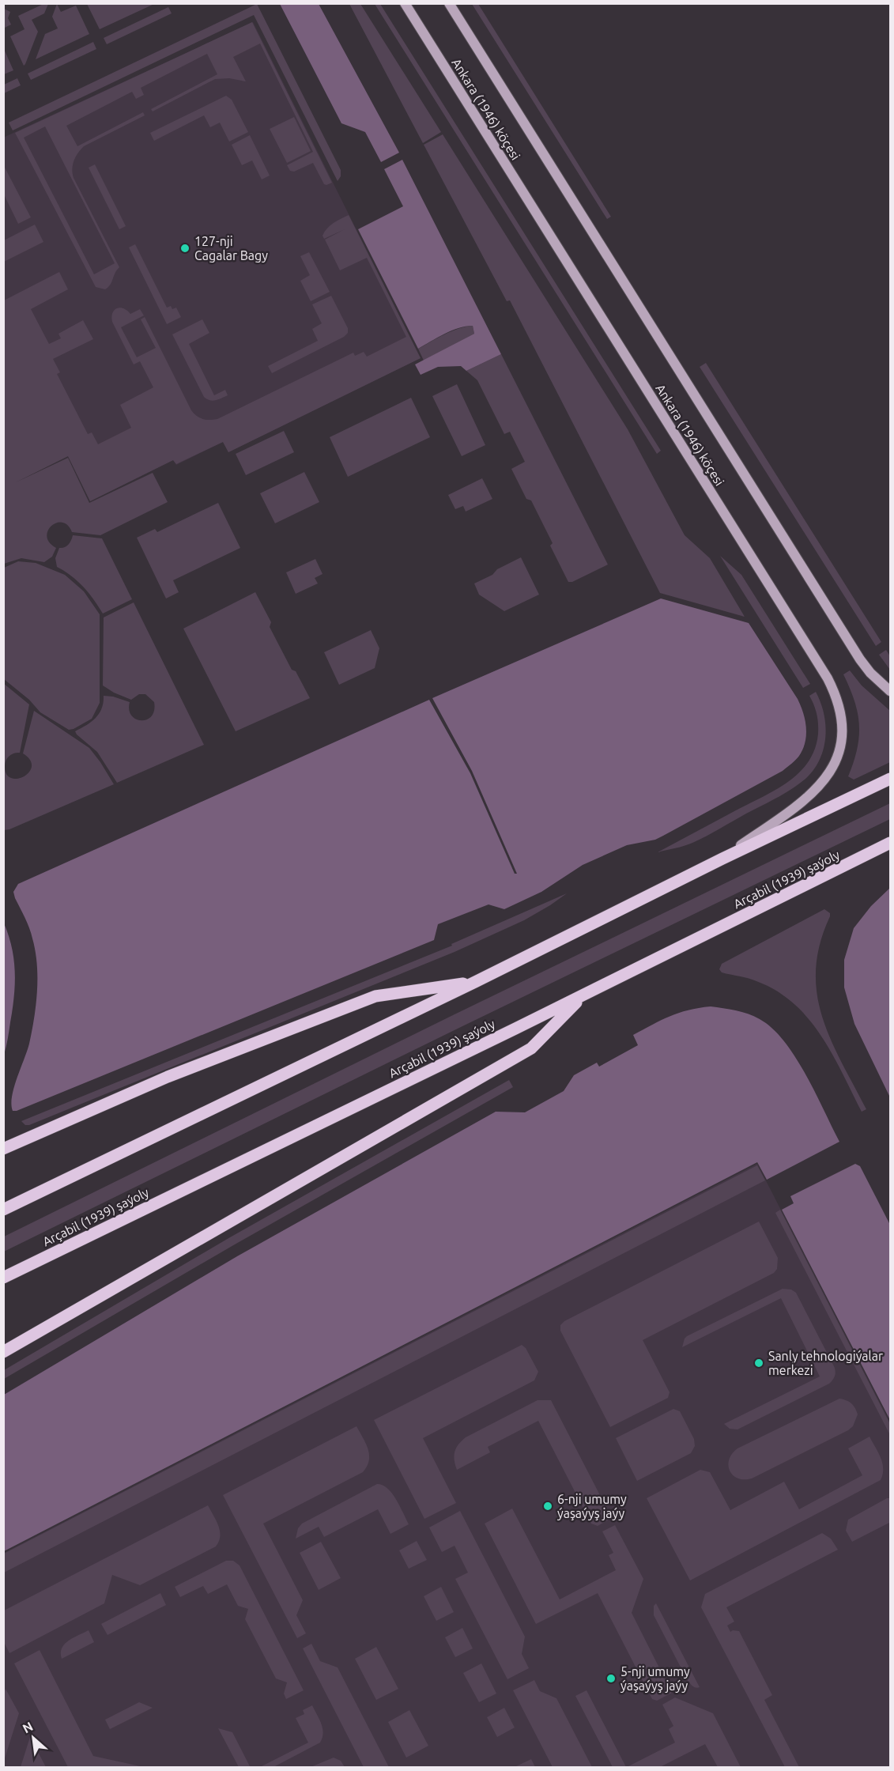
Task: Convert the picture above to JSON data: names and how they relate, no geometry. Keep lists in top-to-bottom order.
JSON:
{
  "streets": {
    "main road": ["Ankara (1946) köçesi", "Arçabil (1939) şaýoly"]
  },
  "places": [
    "127-nji Cagalar Bagy",
    "Sanly tehnologiýalar merkezi",
    "6-nji umumy ýaşaýyş jaýy",
    "5-nji umumy ýaşaýyş jaýy"
  ],
  "north": "top left"
}
